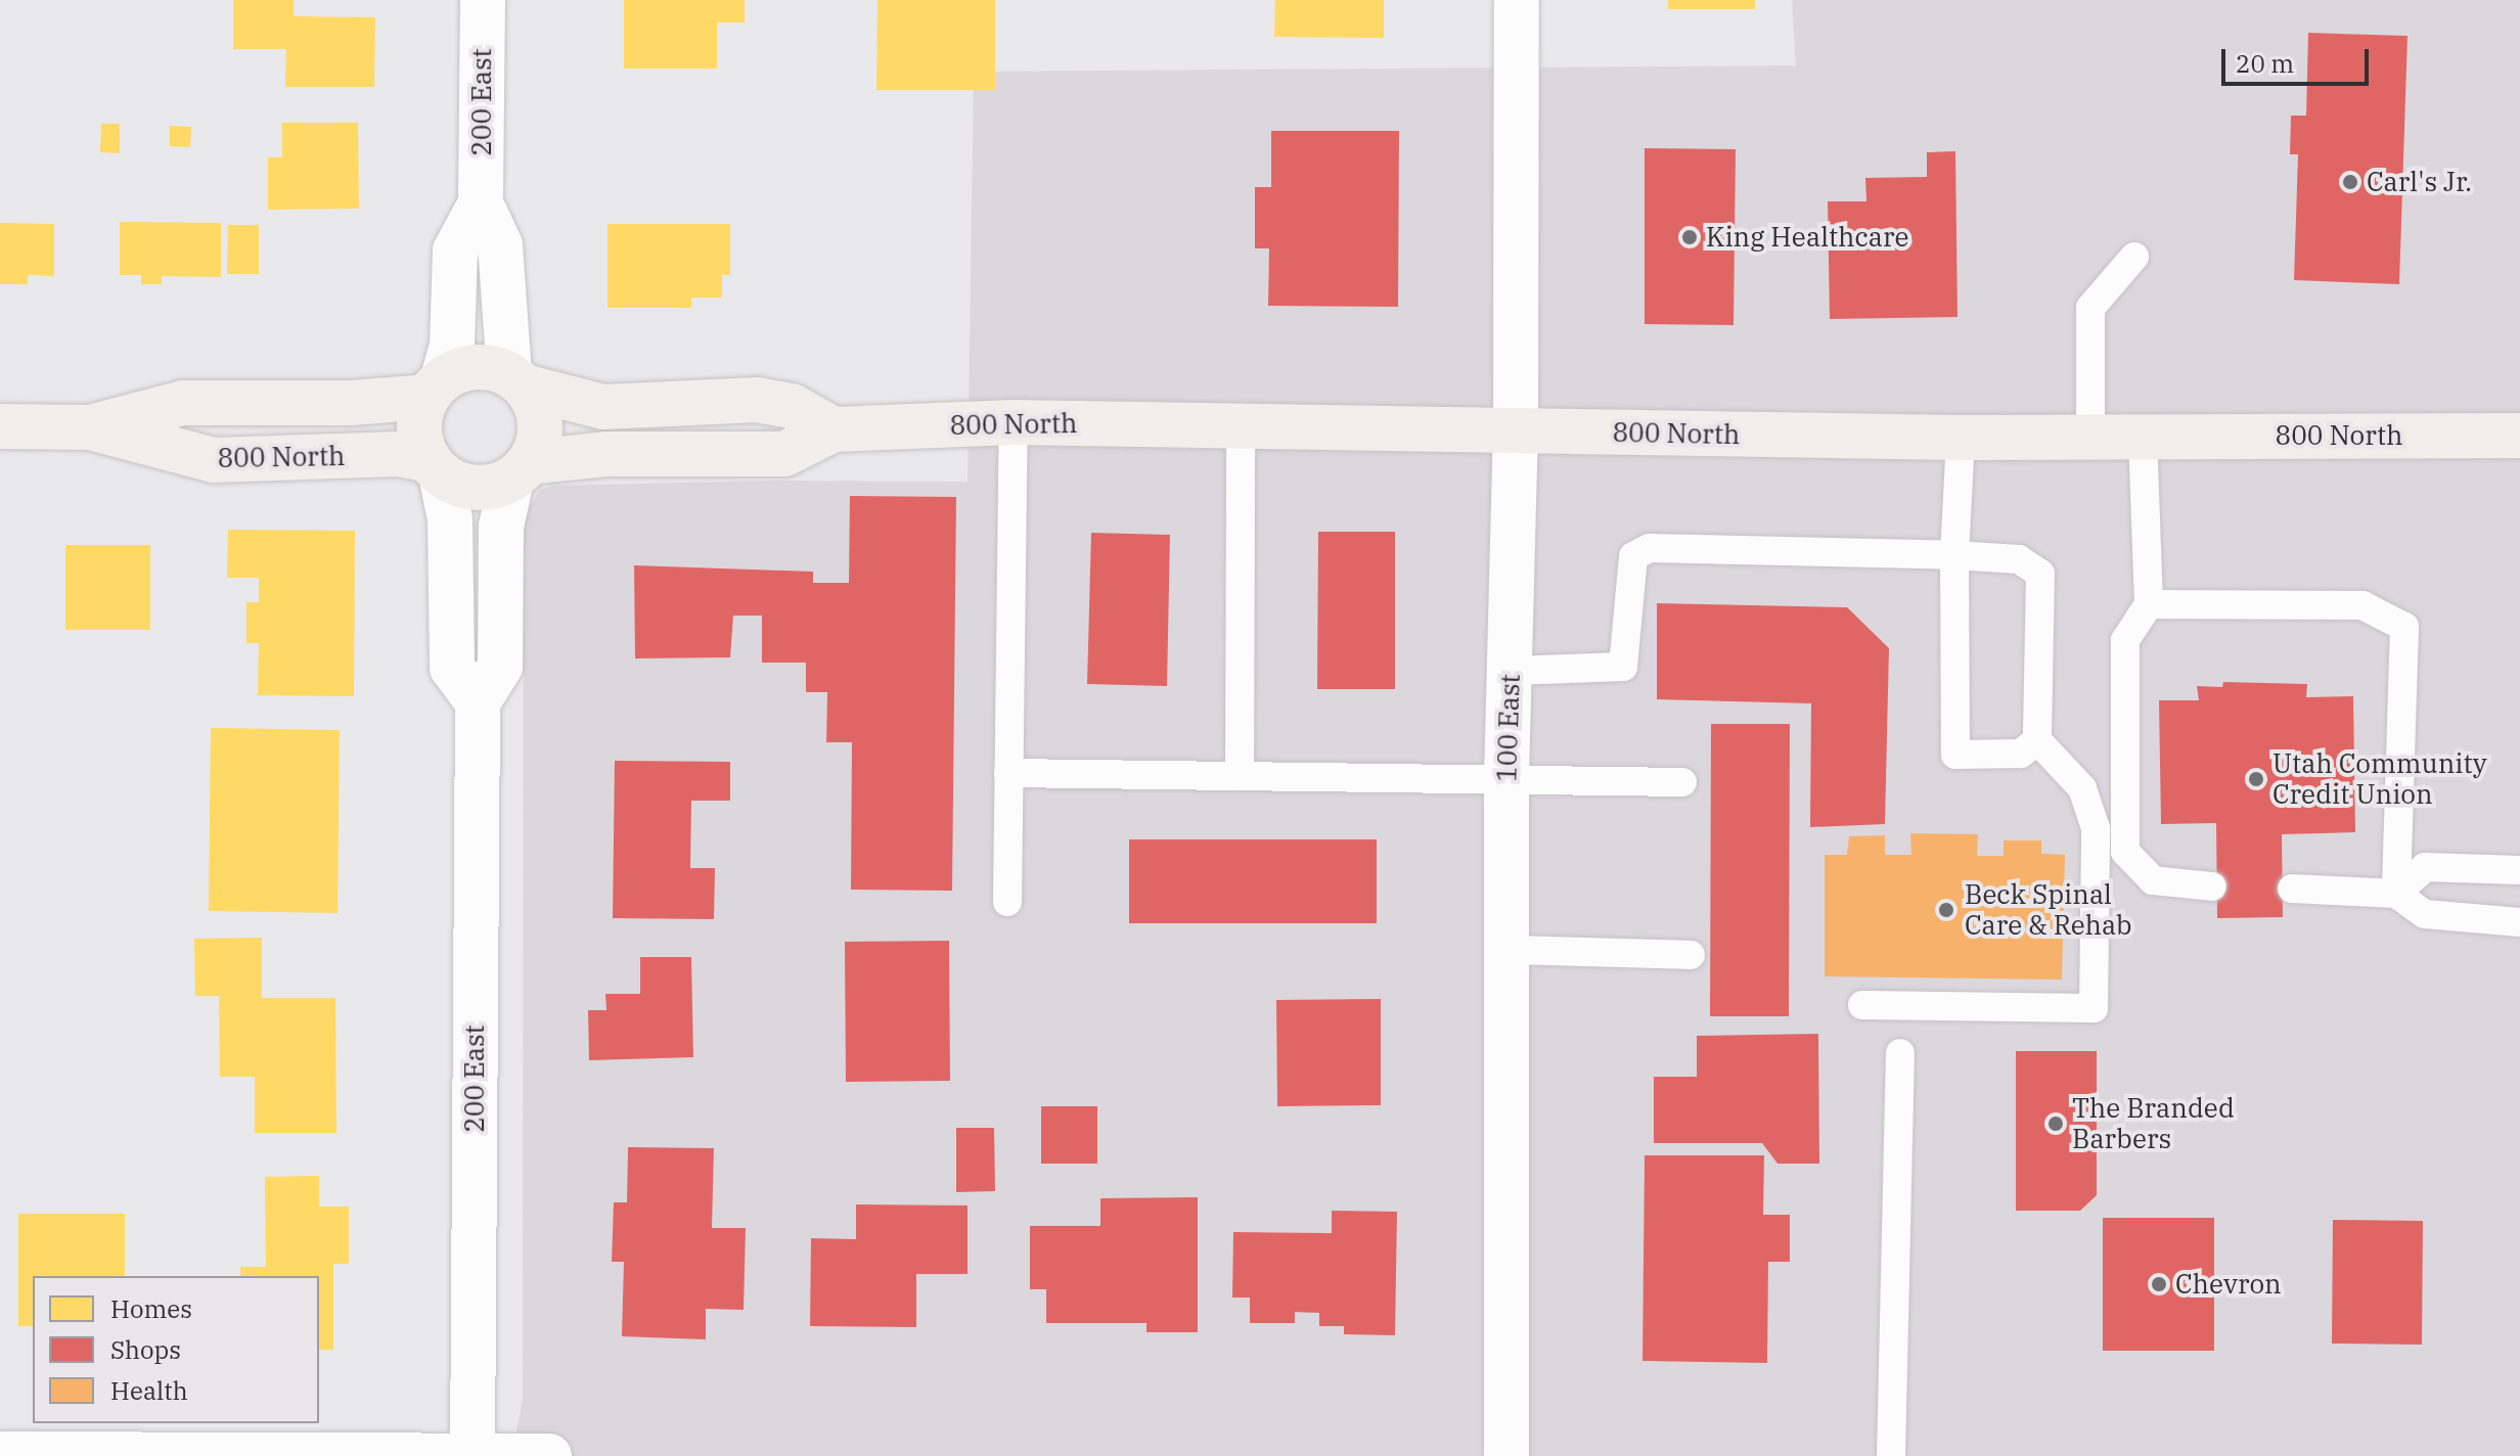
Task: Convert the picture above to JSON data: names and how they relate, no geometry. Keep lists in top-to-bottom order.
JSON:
{
  "streets": {
    "street": ["200 East", "800 North", "100 East"]
  },
  "crossings": [
    ["200 East", "800 North"],
    ["800 North", "100 East"]
  ],
  "places": [
    "Carl's Jr.",
    "King Healthcare",
    "Utah Community Credit Union",
    "Beck Spinal Care & Rehab",
    "The Branded Barbers",
    "Chevron"
  ],
  "legend": ["Homes", "Shops", "Health"],
  "scale_bar": "20 m"
}
